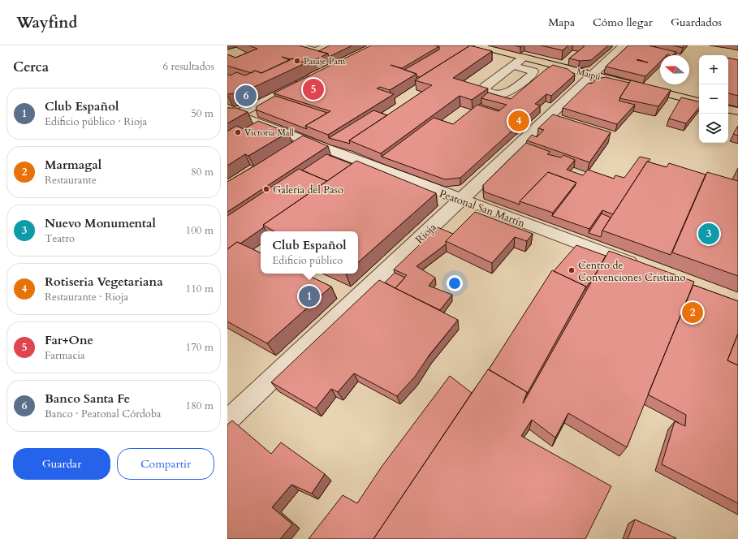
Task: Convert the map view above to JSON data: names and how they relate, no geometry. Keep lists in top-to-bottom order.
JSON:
{
  "streets": {
    "main road": ["Maipú"],
    "street": ["Peatonal San Martín", "Rioja"]
  },
  "crossings": [
    ["Maipú", "Rioja"],
    ["Peatonal San Martín", "Rioja"]
  ],
  "places": [
    "Pasaje Pam",
    "Victoria Mall",
    "Galería del Paso",
    "Centro de Convenciones Cristiano"
  ],
  "north": "left",
  "page": {
    "header": "Wayfind",
    "nav": ["Mapa", "Cómo llegar", "Guardados"],
    "heading": ["Cerca", "6 resultados"],
    "map_buttons": ["+", "−"],
    "pins": [
      "5",
      "6",
      "4",
      "3",
      "1",
      "2"
    ],
    "list": [
      {
        "mark": "1",
        "name": "Club Español",
        "note": "Edificio público · Rioja",
        "value": "50 m"
      },
      {
        "mark": "2",
        "name": "Marmagal",
        "note": "Restaurante",
        "value": "80 m"
      },
      {
        "mark": "3",
        "name": "Nuevo Monumental",
        "note": "Teatro",
        "value": "100 m"
      },
      {
        "mark": "4",
        "name": "Rotiseria Vegetariana",
        "note": "Restaurante · Rioja",
        "value": "110 m"
      },
      {
        "mark": "5",
        "name": "Far+One",
        "note": "Farmacia",
        "value": "170 m"
      },
      {
        "mark": "6",
        "name": "Banco Santa Fe",
        "note": "Banco · Peatonal Córdoba",
        "value": "180 m"
      }
    ],
    "popup": ["Club Español", "Edificio público"],
    "buttons": ["Guardar", "Compartir"]
  }
}
